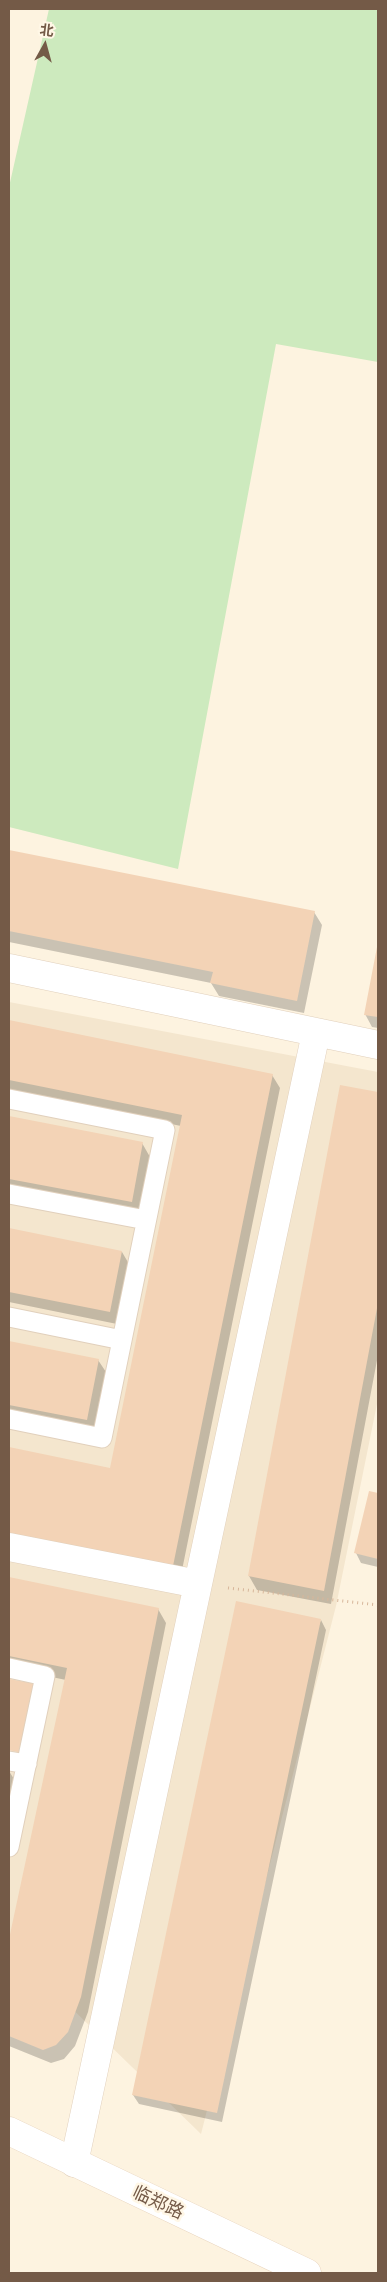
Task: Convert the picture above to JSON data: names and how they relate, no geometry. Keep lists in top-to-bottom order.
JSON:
{
  "streets": {
    "street": ["临郑路"]
  },
  "north": "top"
}
